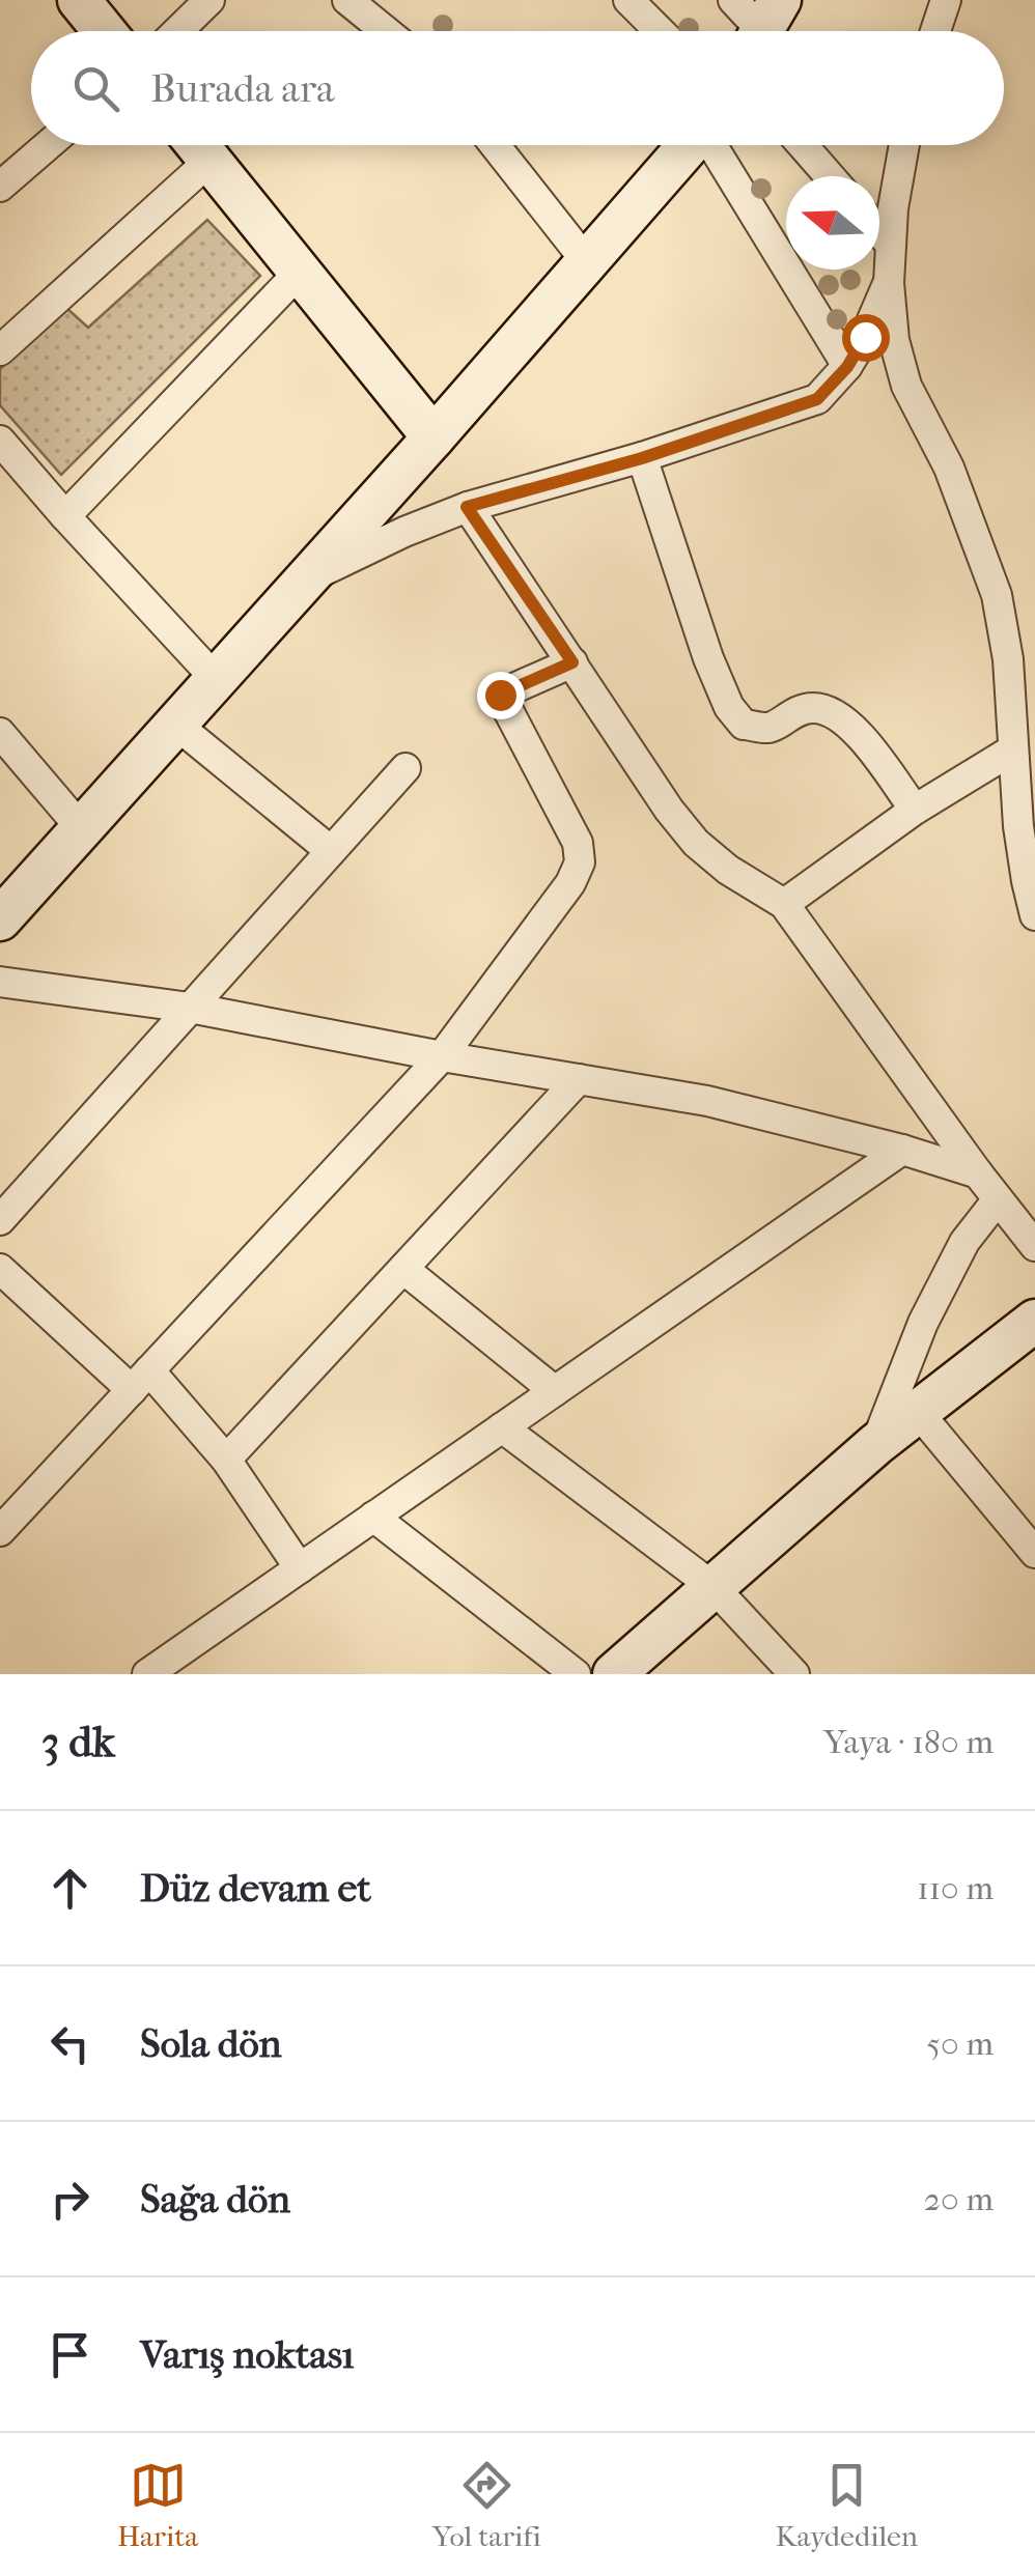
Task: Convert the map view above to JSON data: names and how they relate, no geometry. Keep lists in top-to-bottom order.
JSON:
{
  "north": "left",
  "page": {
    "search": "Burada ara",
    "heading": ["3 dk", "Yaya · 180 m"],
    "list": [
      ["Düz devam et", "110 m"],
      ["Sola dön", "50 m"],
      ["Sağa dön", "20 m"],
      "Varış noktası"
    ],
    "nav": ["Harita", "Yol tarifi", "Kaydedilen"]
  }
}
